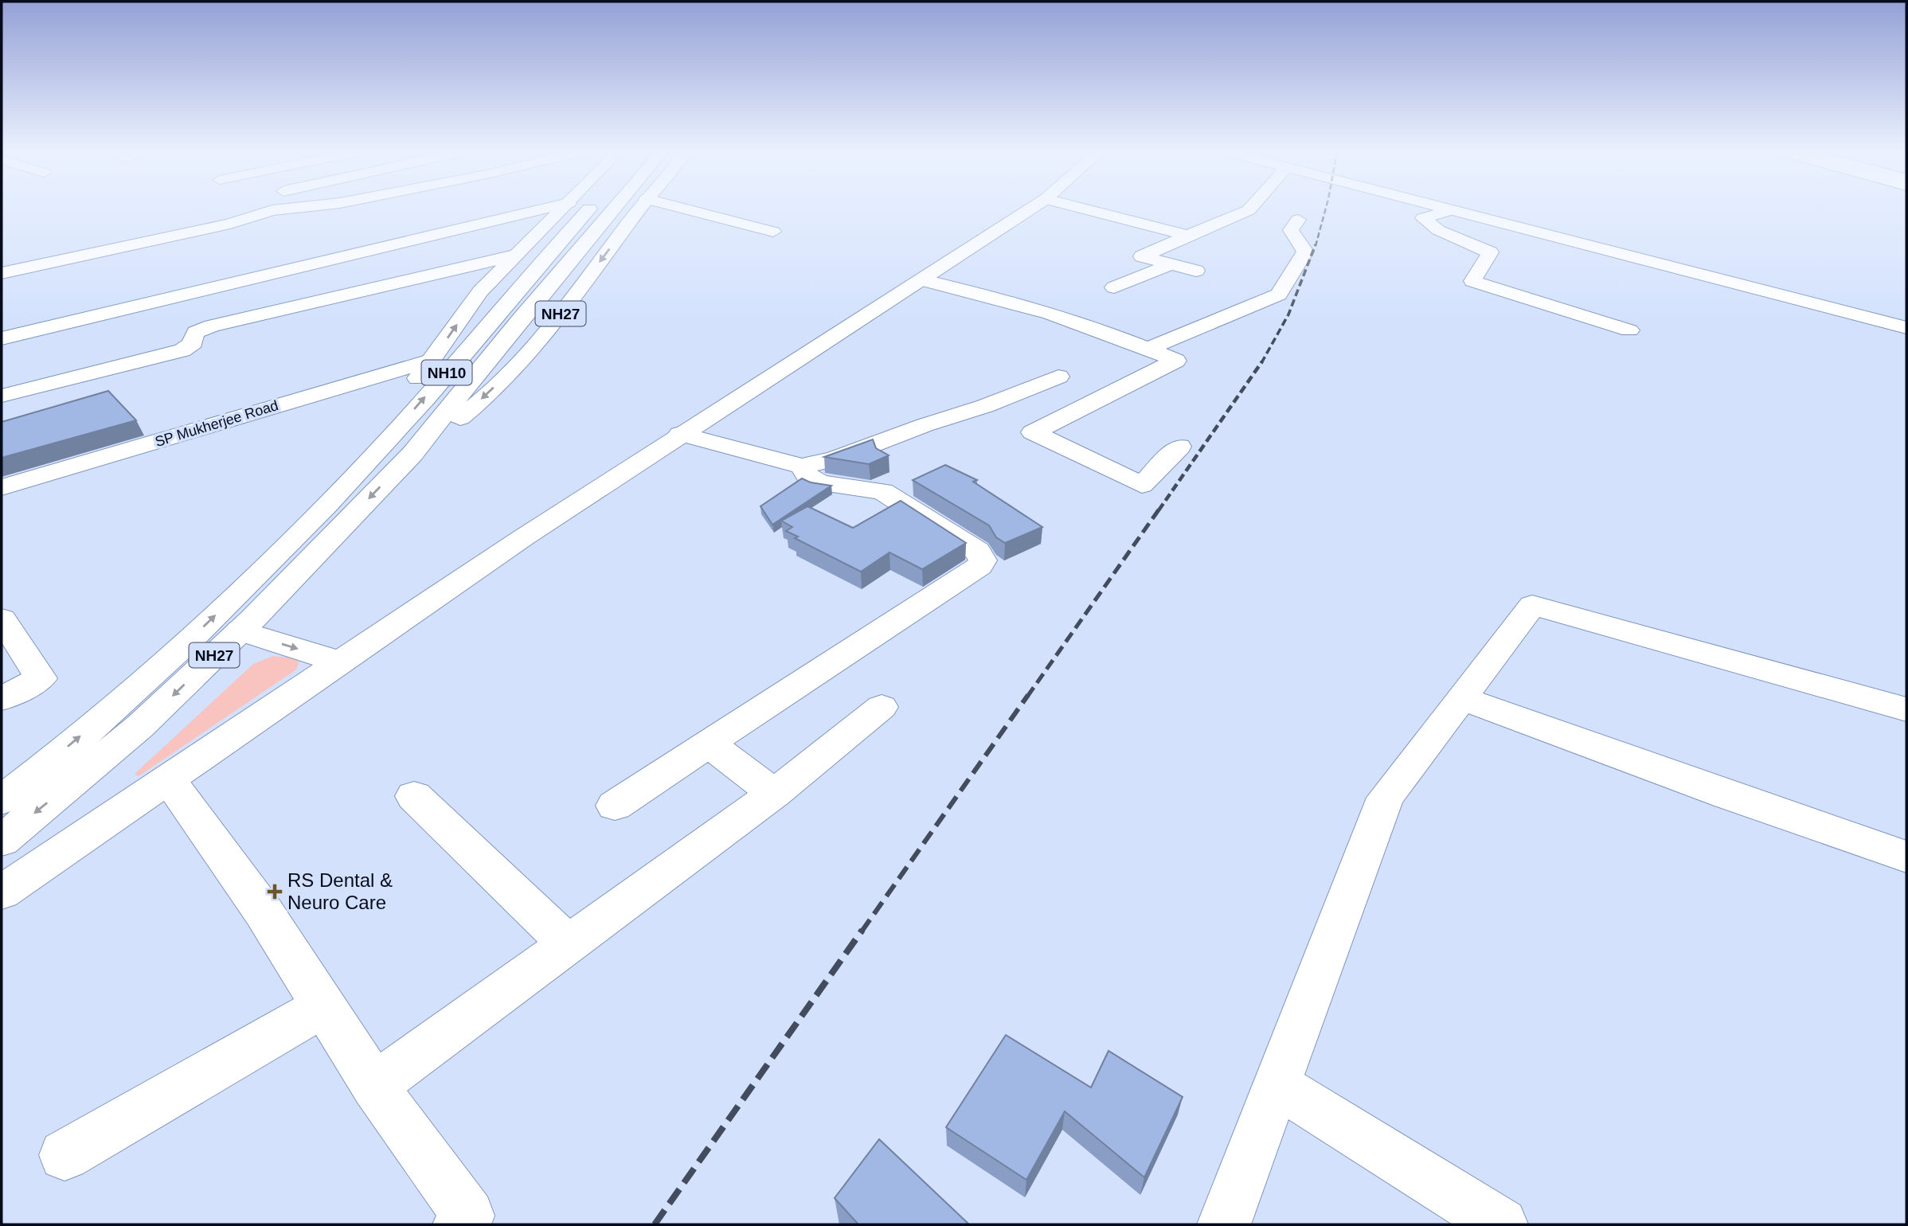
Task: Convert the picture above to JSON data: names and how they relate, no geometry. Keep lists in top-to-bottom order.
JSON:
{
  "streets": {
    "main road": ["NH27", "NH10", "SP Mukherjee Road"]
  },
  "crossings": [
    ["NH27", "NH10"],
    ["NH27", "SP Mukherjee Road"]
  ],
  "places": {
    "health": ["RS Dental & Neuro Care"]
  }
}
